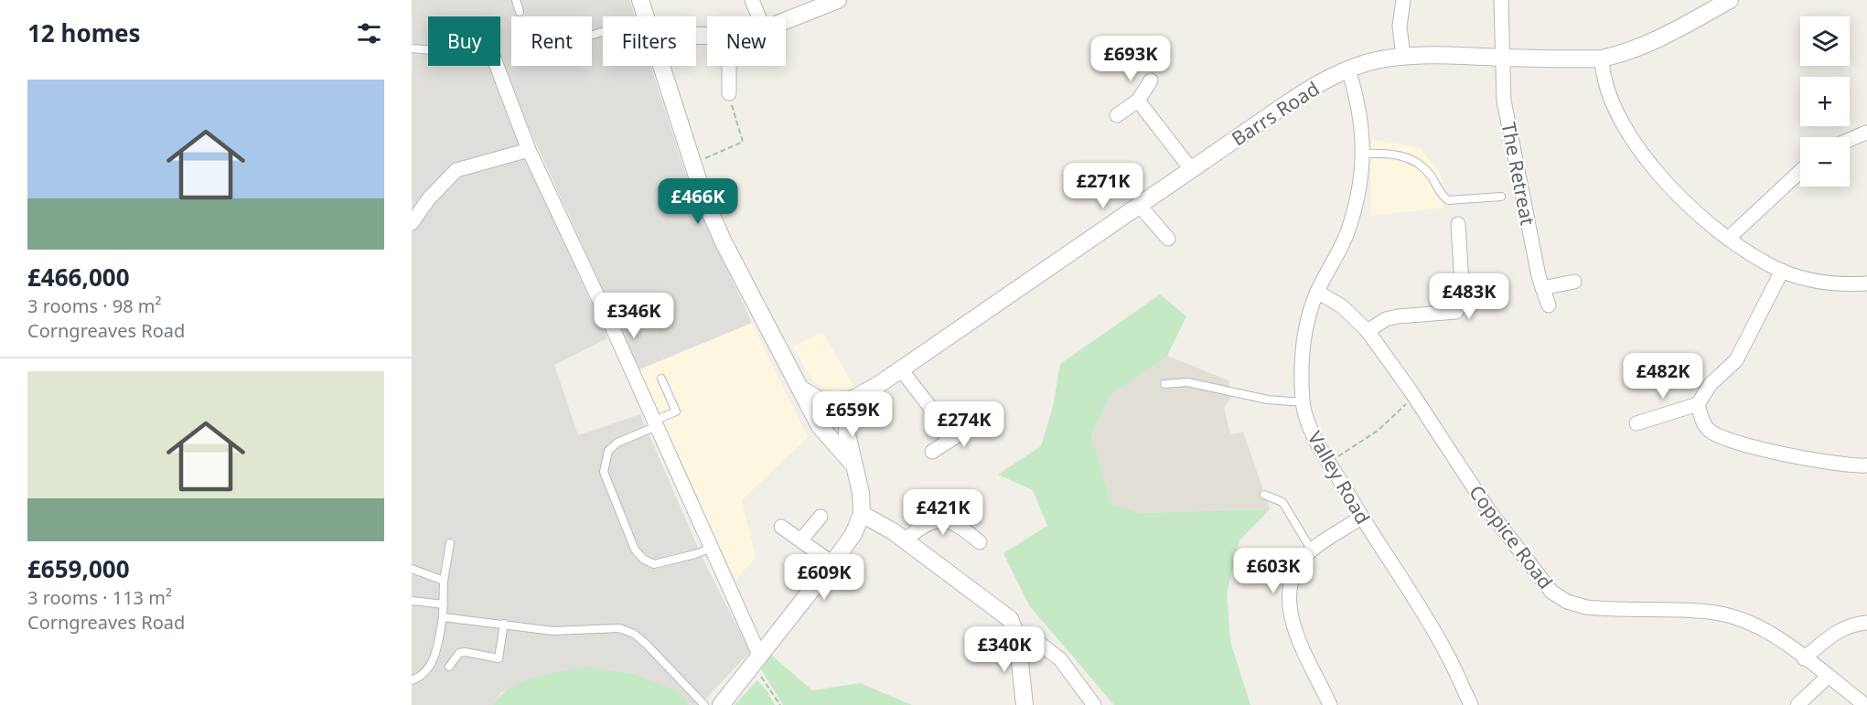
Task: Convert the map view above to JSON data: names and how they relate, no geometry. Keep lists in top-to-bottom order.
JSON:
{
  "streets": {
    "street": [
      "Barrs Road",
      "The Retreat",
      "Valley Road",
      "Coppice Road"
    ]
  },
  "crossings": [
    ["Barrs Road", "The Retreat"],
    ["Barrs Road", "Valley Road"],
    ["Valley Road", "Coppice Road"]
  ],
  "page": {
    "heading": "12 homes",
    "map_buttons": ["+", "−"],
    "chip": [
      "Buy",
      "Rent",
      "Filters",
      "New"
    ],
    "price": [
      "£693K",
      "£271K",
      "£466K",
      "£483K",
      "£346K",
      "£482K",
      "£659K",
      "£274K",
      "£421K",
      "£603K",
      "£609K",
      "£340K"
    ],
    "list": [
      {
        "name": "£466,000",
        "note": "3 rooms · 98 m² · Corngreaves Road"
      },
      {
        "name": "£659,000",
        "note": "3 rooms · 113 m² · Corngreaves Road"
      }
    ]
  }
}
